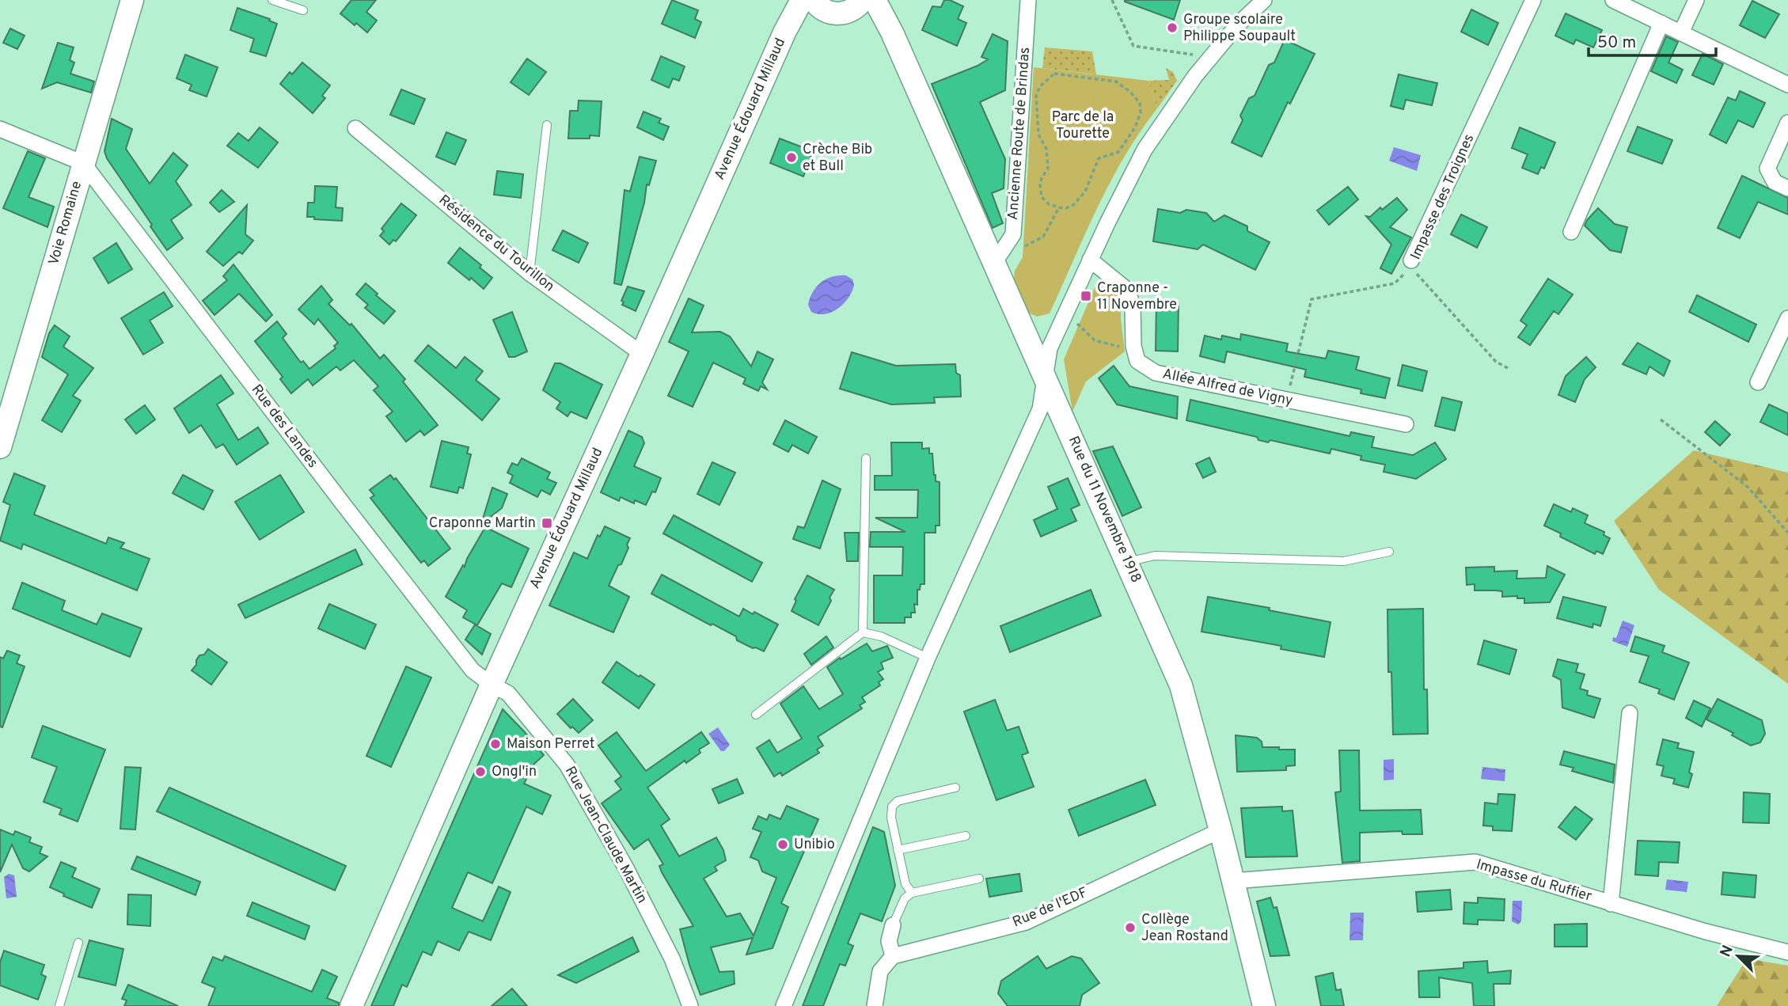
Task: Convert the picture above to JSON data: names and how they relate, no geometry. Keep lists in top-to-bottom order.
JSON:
{
  "streets": {
    "main road": ["Avenue Édouard Millaud", "Voie Romaine", "Rue du 11 Novembre 1918"],
    "street": [
      "Ancienne Route de Brindas",
      "Impasse des Troignes",
      "Résidence du Tourillon",
      "Allée Alfred de Vigny",
      "Rue des Landes",
      "Rue Jean-Claude Martin",
      "Impasse du Ruffier",
      "Rue de l'EDF"
    ]
  },
  "crossings": [
    ["Avenue Édouard Millaud", "Résidence du Tourillon"],
    ["Avenue Édouard Millaud", "Rue des Landes"],
    ["Avenue Édouard Millaud", "Rue Jean-Claude Martin"],
    ["Ancienne Route de Brindas", "Rue du 11 Novembre 1918"],
    ["Voie Romaine", "Rue des Landes"],
    ["Rue des Landes", "Rue Jean-Claude Martin"],
    ["Rue du 11 Novembre 1918", "Impasse du Ruffier"],
    ["Rue du 11 Novembre 1918", "Rue de l'EDF"]
  ],
  "parks": ["Parc de la Tourette"],
  "places": {
    "other": [
      "Groupe scolaire Philippe Soupault",
      "Crèche Bib et Bull",
      "Maison Perret",
      "Ongl'in",
      "Unibio",
      "Collège Jean Rostand"
    ],
    "transit": ["Craponne - 11 Novembre", "Craponne Martin"]
  },
  "scale_bar": "50 m",
  "north": "top left"
}
